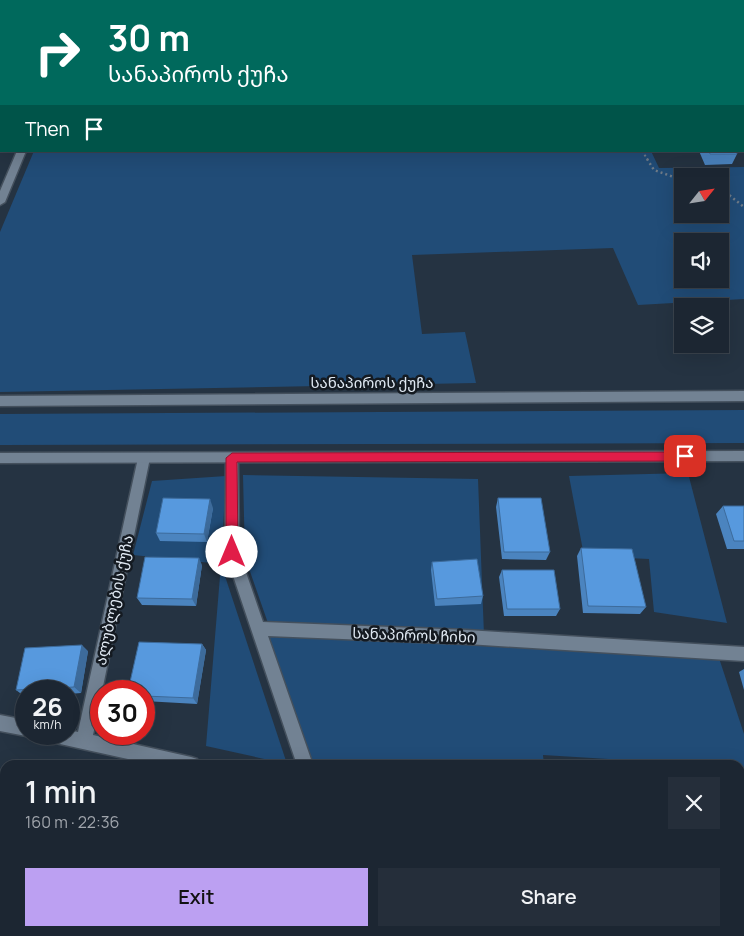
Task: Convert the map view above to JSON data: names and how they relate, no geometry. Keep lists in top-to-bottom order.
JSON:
{
  "streets": {
    "main road": ["სანაპიროს ქუჩა", "ალუბლების ქუჩა", "სანაპიროს ჩიხი"]
  },
  "north": "top right",
  "page": {
    "turn": ["30 m", "სანაპიროს ქუჩა"],
    "then": "Then",
    "speed": "26 km/h",
    "limit": "30",
    "heading": ["1 min", "160 m · 22:36"],
    "buttons": ["Exit", "Share"]
  }
}
